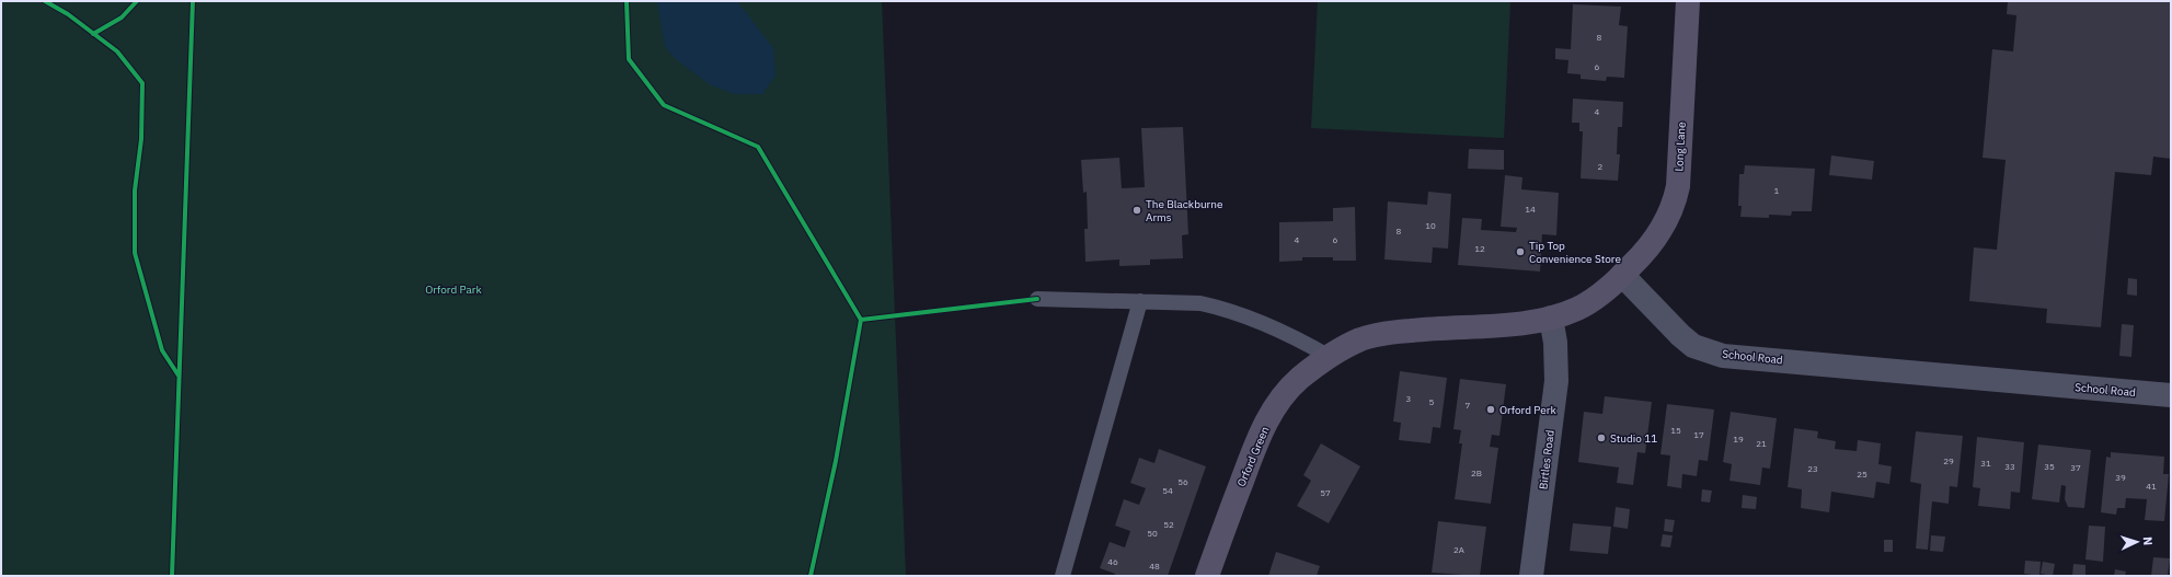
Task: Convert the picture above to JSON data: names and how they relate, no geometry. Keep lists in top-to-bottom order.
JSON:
{
  "streets": {
    "main road": ["Long Lane", "Orford Green"],
    "street": ["School Road", "Birtles Road"]
  },
  "crossings": [
    ["Long Lane", "School Road"]
  ],
  "parks": ["Orford Park"],
  "places": [
    "The Blackburne Arms",
    "Tip Top Convenience Store",
    "Orford Perk",
    "Studio 11"
  ],
  "house_numbers": [
    "8",
    "6",
    "4",
    "2",
    "1",
    "14",
    "10",
    "8",
    "4",
    "6",
    "12",
    "3",
    "5",
    "7",
    "15",
    "17",
    "19",
    "21",
    "29",
    "31",
    "33",
    "35",
    "37",
    "23",
    "2B",
    "25",
    "39",
    "56",
    "41",
    "54",
    "57",
    "52",
    "50",
    "2A",
    "46",
    "48"
  ],
  "north": "right"
}
